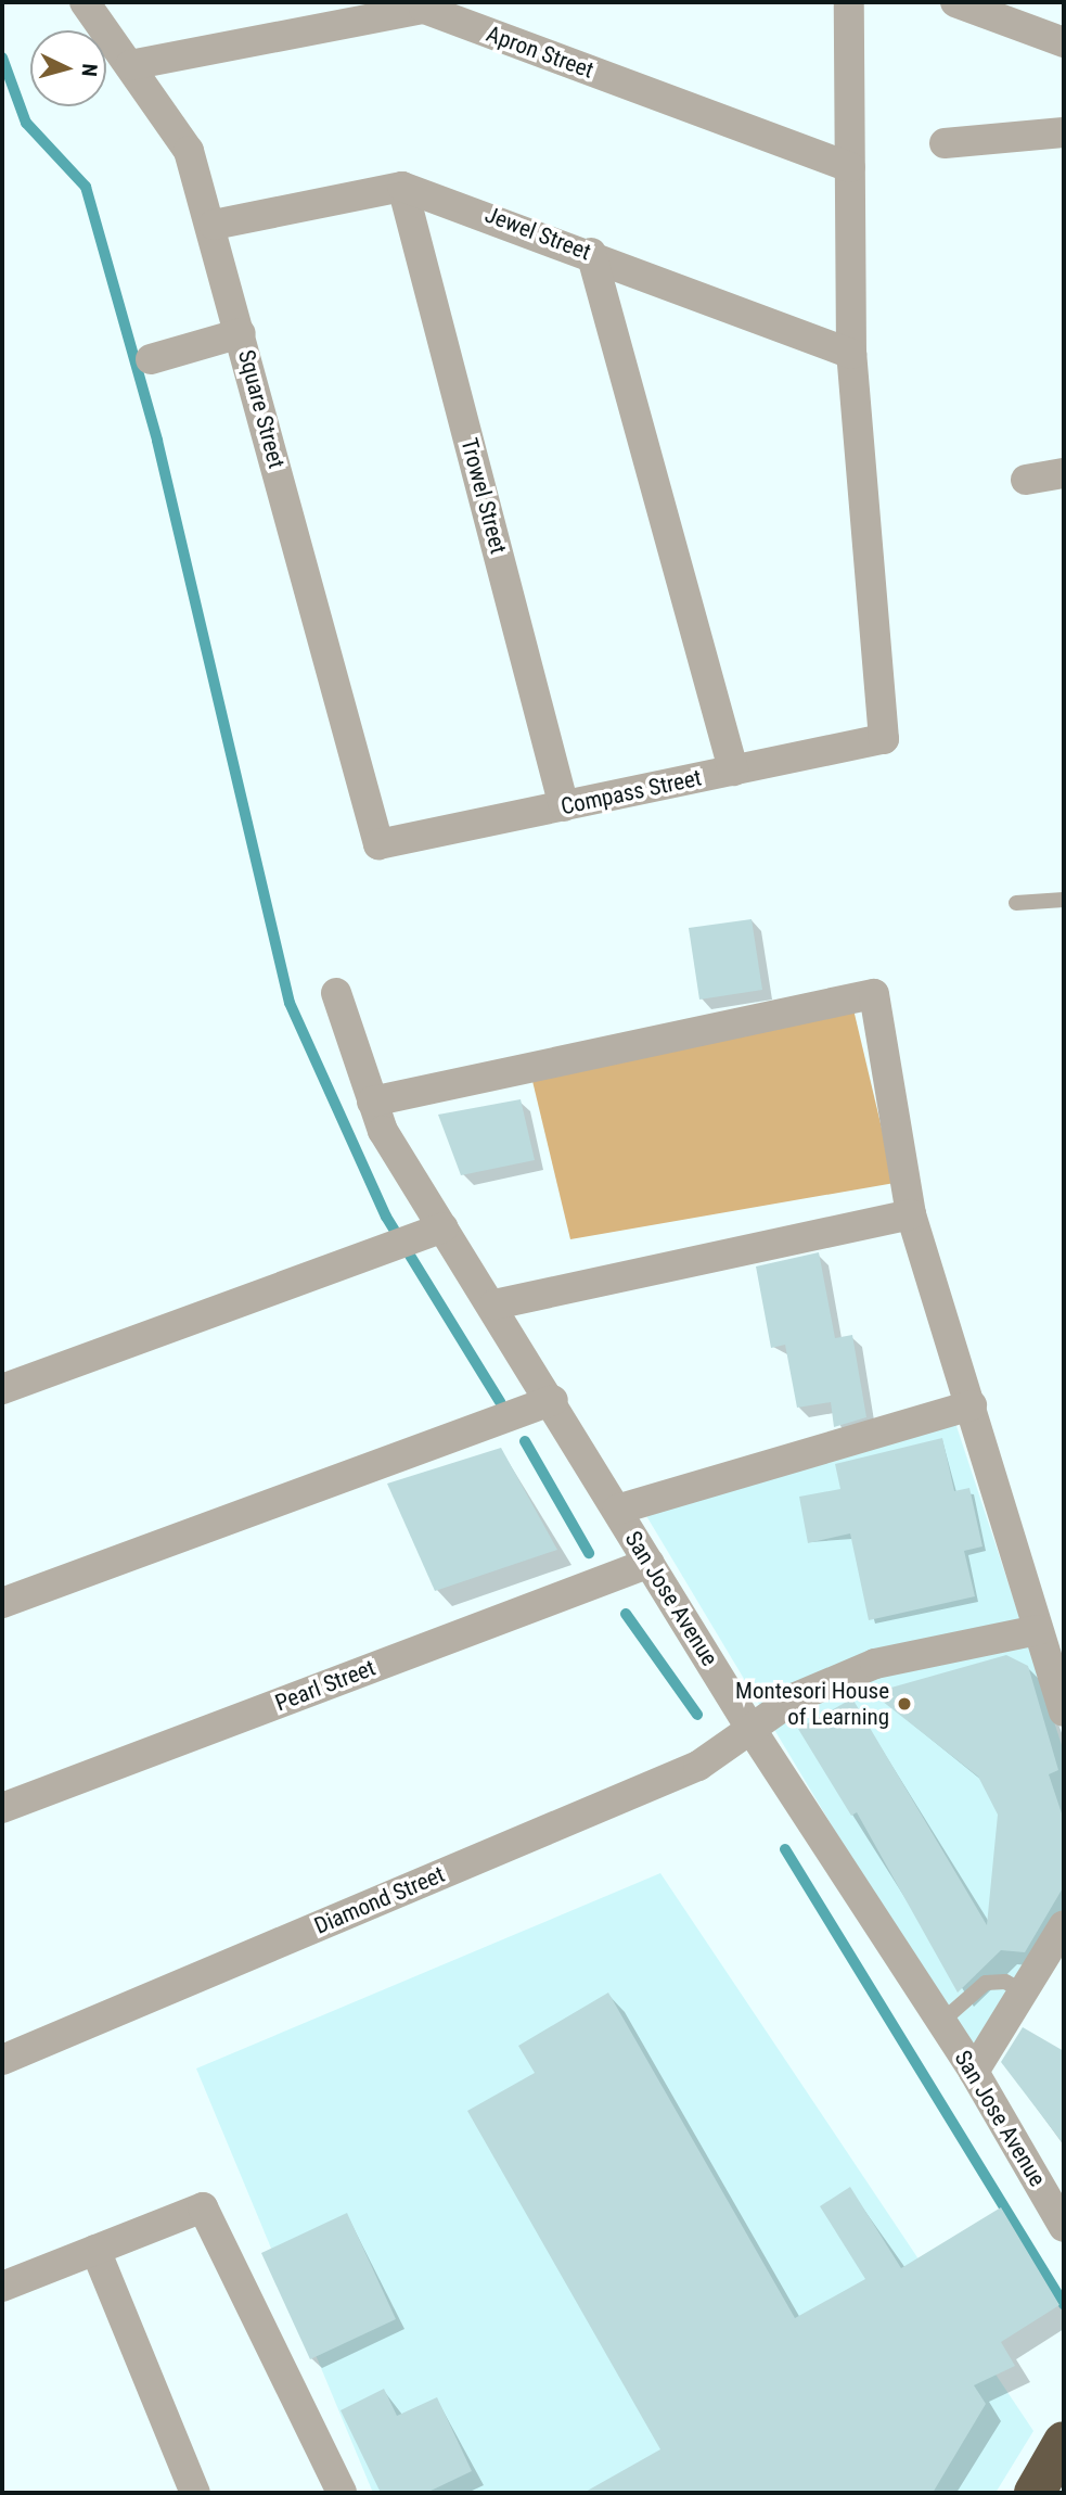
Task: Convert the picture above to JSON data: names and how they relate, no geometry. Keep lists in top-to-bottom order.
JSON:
{
  "streets": {
    "street": [
      "Apron Street",
      "Jewel Street",
      "Square Street",
      "Trowel Street",
      "Compass Street",
      "San Jose Avenue",
      "Pearl Street",
      "Diamond Street"
    ]
  },
  "crossings": [
    ["Apron Street", "Square Street"],
    ["Jewel Street", "Trowel Street"],
    ["Jewel Street", "Compass Street"],
    ["Square Street", "Compass Street"],
    ["Trowel Street", "Compass Street"],
    ["San Jose Avenue", "Pearl Street"],
    ["San Jose Avenue", "Diamond Street"]
  ],
  "places": ["Montesori House of Learning"],
  "north": "right"
}
